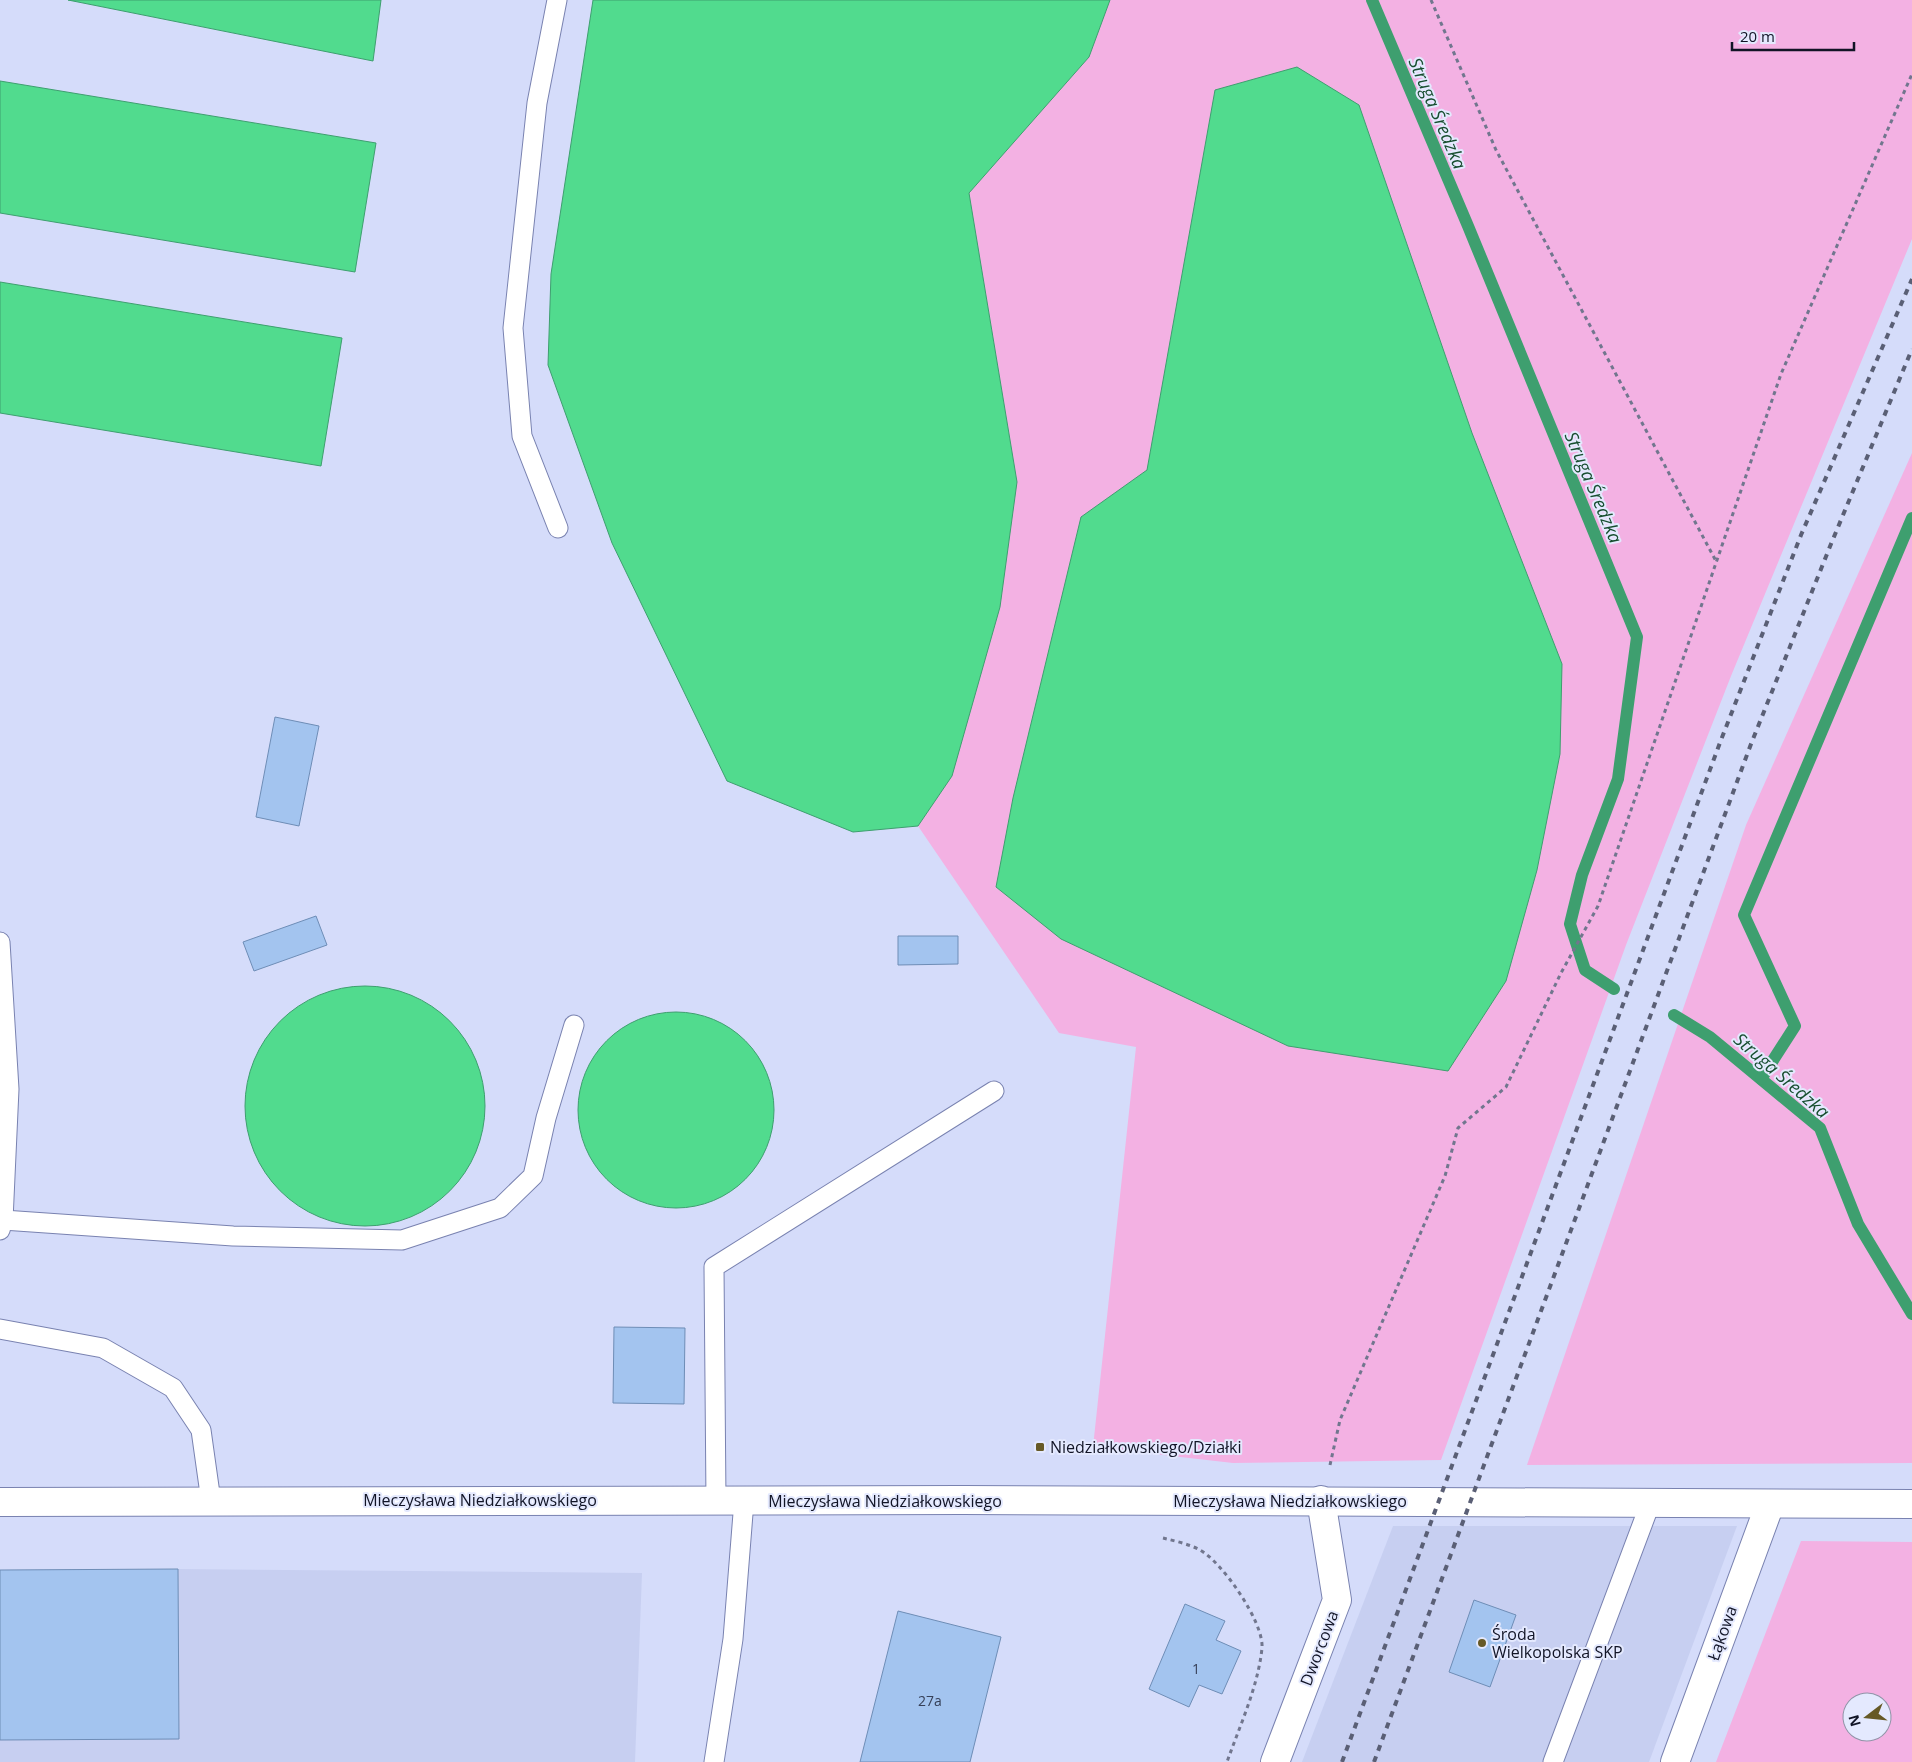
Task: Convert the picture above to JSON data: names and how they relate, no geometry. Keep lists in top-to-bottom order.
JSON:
{
  "streets": {
    "street": ["Mieczysława Niedziałkowskiego", "Łąkowa", "Dworcowa"]
  },
  "crossings": [
    ["Mieczysława Niedziałkowskiego", "Łąkowa"],
    ["Mieczysława Niedziałkowskiego", "Dworcowa"]
  ],
  "water": ["Struga Średzka"],
  "places": {
    "transit": ["Niedziałkowskiego/Działki"],
    "other": ["Środa Wielkopolska SKP"]
  },
  "house_numbers": ["1", "27a"],
  "scale_bar": "20 m",
  "north": "left"
}
